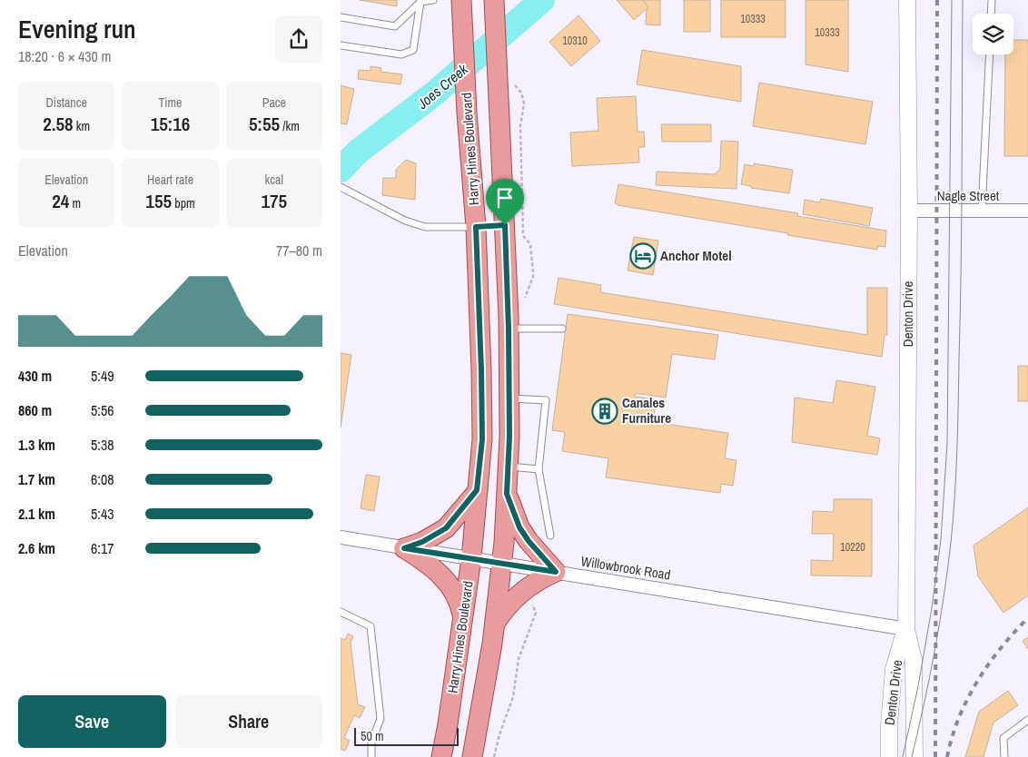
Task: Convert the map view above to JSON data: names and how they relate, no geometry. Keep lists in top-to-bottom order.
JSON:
{
  "streets": {
    "main road": ["Harry Hines Boulevard"],
    "street": ["Nagle Street", "Denton Drive", "Willowbrook Road"]
  },
  "crossings": [
    ["Harry Hines Boulevard", "Willowbrook Road"],
    ["Nagle Street", "Denton Drive"],
    ["Denton Drive", "Willowbrook Road"]
  ],
  "water": ["Joes Creek"],
  "places": {
    "hotel": ["Anchor Motel"],
    "building": ["Canales Furniture"]
  },
  "house_numbers": [
    "10333",
    "10333",
    "10310",
    "10220"
  ],
  "scale_bar": "50 m",
  "page": {
    "heading": ["Evening run", "18:20 · 6 × 430 m"],
    "stats": [
      ["Distance", "2.58 km"],
      ["Time", "15:16"],
      ["Pace", "5:55 /km"],
      ["Elevation", "24 m"],
      ["Heart rate", "155 bpm"],
      ["kcal", "175"]
    ],
    "chart": ["Elevation", "77–80 m"],
    "list": [
      {
        "name": "430 m",
        "note": "5:49"
      },
      {
        "name": "860 m",
        "note": "5:56"
      },
      {
        "name": "1.3 km",
        "note": "5:38"
      },
      {
        "name": "1.7 km",
        "note": "6:08"
      },
      {
        "name": "2.1 km",
        "note": "5:43"
      },
      {
        "name": "2.6 km",
        "note": "6:17"
      }
    ],
    "buttons": ["Save", "Share"],
    "scale": "50 m"
  }
}
